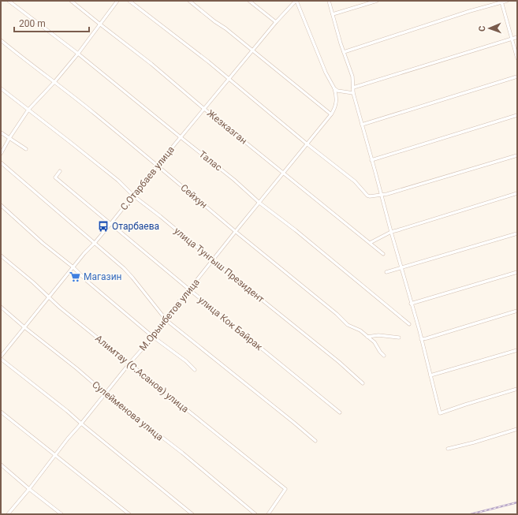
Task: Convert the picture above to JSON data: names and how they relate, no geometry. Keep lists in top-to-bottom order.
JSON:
{
  "streets": {
    "street": [
      "Жезказган",
      "Талас",
      "С.Отарбаев улица",
      "Сейхун",
      "улица Тунгыш Президент",
      "М.Орынбетов улица",
      "улица Кок Байрак",
      "Алимтау (С.Асанов) улица",
      "Сулейменова улица"
    ]
  },
  "crossings": [
    ["Жезказган", "С.Отарбаев улица"],
    ["Жезказган", "М.Орынбетов улица"],
    ["Талас", "С.Отарбаев улица"],
    ["Талас", "М.Орынбетов улица"],
    ["С.Отарбаев улица", "Сейхун"],
    ["С.Отарбаев улица", "улица Тунгыш Президент"],
    ["С.Отарбаев улица", "улица Кок Байрак"],
    ["С.Отарбаев улица", "Алимтау (С.Асанов) улица"],
    ["С.Отарбаев улица", "Сулейменова улица"],
    ["Сейхун", "М.Орынбетов улица"],
    ["улица Тунгыш Президент", "М.Орынбетов улица"],
    ["М.Орынбетов улица", "улица Кок Байрак"],
    ["М.Орынбетов улица", "Алимтау (С.Асанов) улица"],
    ["М.Орынбетов улица", "Сулейменова улица"]
  ],
  "places": {
    "bus stop": ["Отарбаева"],
    "supermarket": ["Магазин"]
  },
  "scale_bar": "200 m",
  "north": "left"
}
